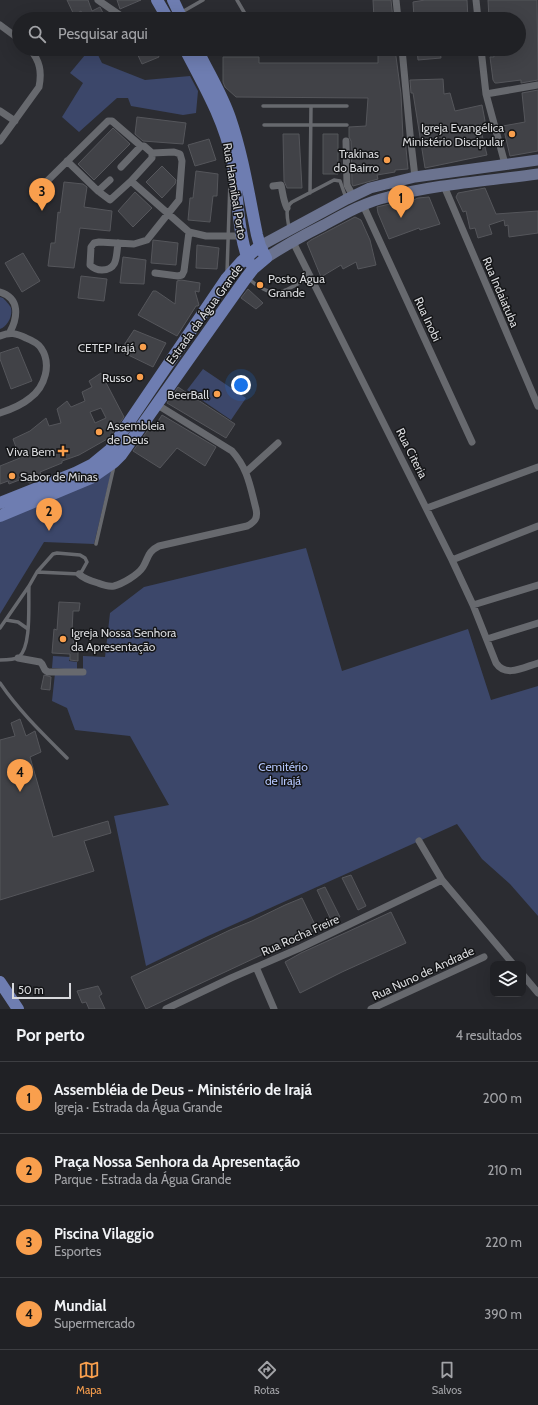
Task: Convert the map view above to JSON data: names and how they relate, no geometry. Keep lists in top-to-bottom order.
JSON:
{
  "streets": {
    "main road": ["Rua Hannibal Porto", "Estrada da Água Grande"],
    "street": [
      "Rua Indaiatuba",
      "Rua Inobi",
      "Rua Citeria",
      "Rua Rocha Freire",
      "Rua Nuno de Andrade"
    ]
  },
  "crossings": [
    ["Rua Hannibal Porto", "Estrada da Água Grande"],
    ["Rua Indaiatuba", "Estrada da Água Grande"],
    ["Estrada da Água Grande", "Rua Inobi"],
    ["Estrada da Água Grande", "Rua Citeria"]
  ],
  "parks": ["Cemitério de Irajá"],
  "places": {
    "other": [
      "Igreja Evangélica Ministério Discipular",
      "Trakinas do Bairro",
      "Posto Água Grande",
      "CETEP Irajá",
      "Russo",
      "BeerBall",
      "Assembleia de Deus",
      "Sabor de Minas",
      "Igreja Nossa Senhora da Apresentação"
    ],
    "health": ["Viva Bem"]
  },
  "scale_bar": "50 m",
  "page": {
    "search": "Pesquisar aqui",
    "pins": [
      "3",
      "1",
      "2",
      "4"
    ],
    "scale": "50 m",
    "heading": ["Por perto", "4 resultados"],
    "list": [
      {
        "mark": "1",
        "name": "Assembléia de Deus - Ministério de Irajá",
        "note": "Igreja · Estrada da Água Grande",
        "value": "200 m"
      },
      {
        "mark": "2",
        "name": "Praça Nossa Senhora da Apresentação",
        "note": "Parque · Estrada da Água Grande",
        "value": "210 m"
      },
      {
        "mark": "3",
        "name": "Piscina Vilaggio",
        "note": "Esportes",
        "value": "220 m"
      },
      {
        "mark": "4",
        "name": "Mundial",
        "note": "Supermercado",
        "value": "390 m"
      }
    ],
    "nav": ["Mapa", "Rotas", "Salvos"]
  }
}
